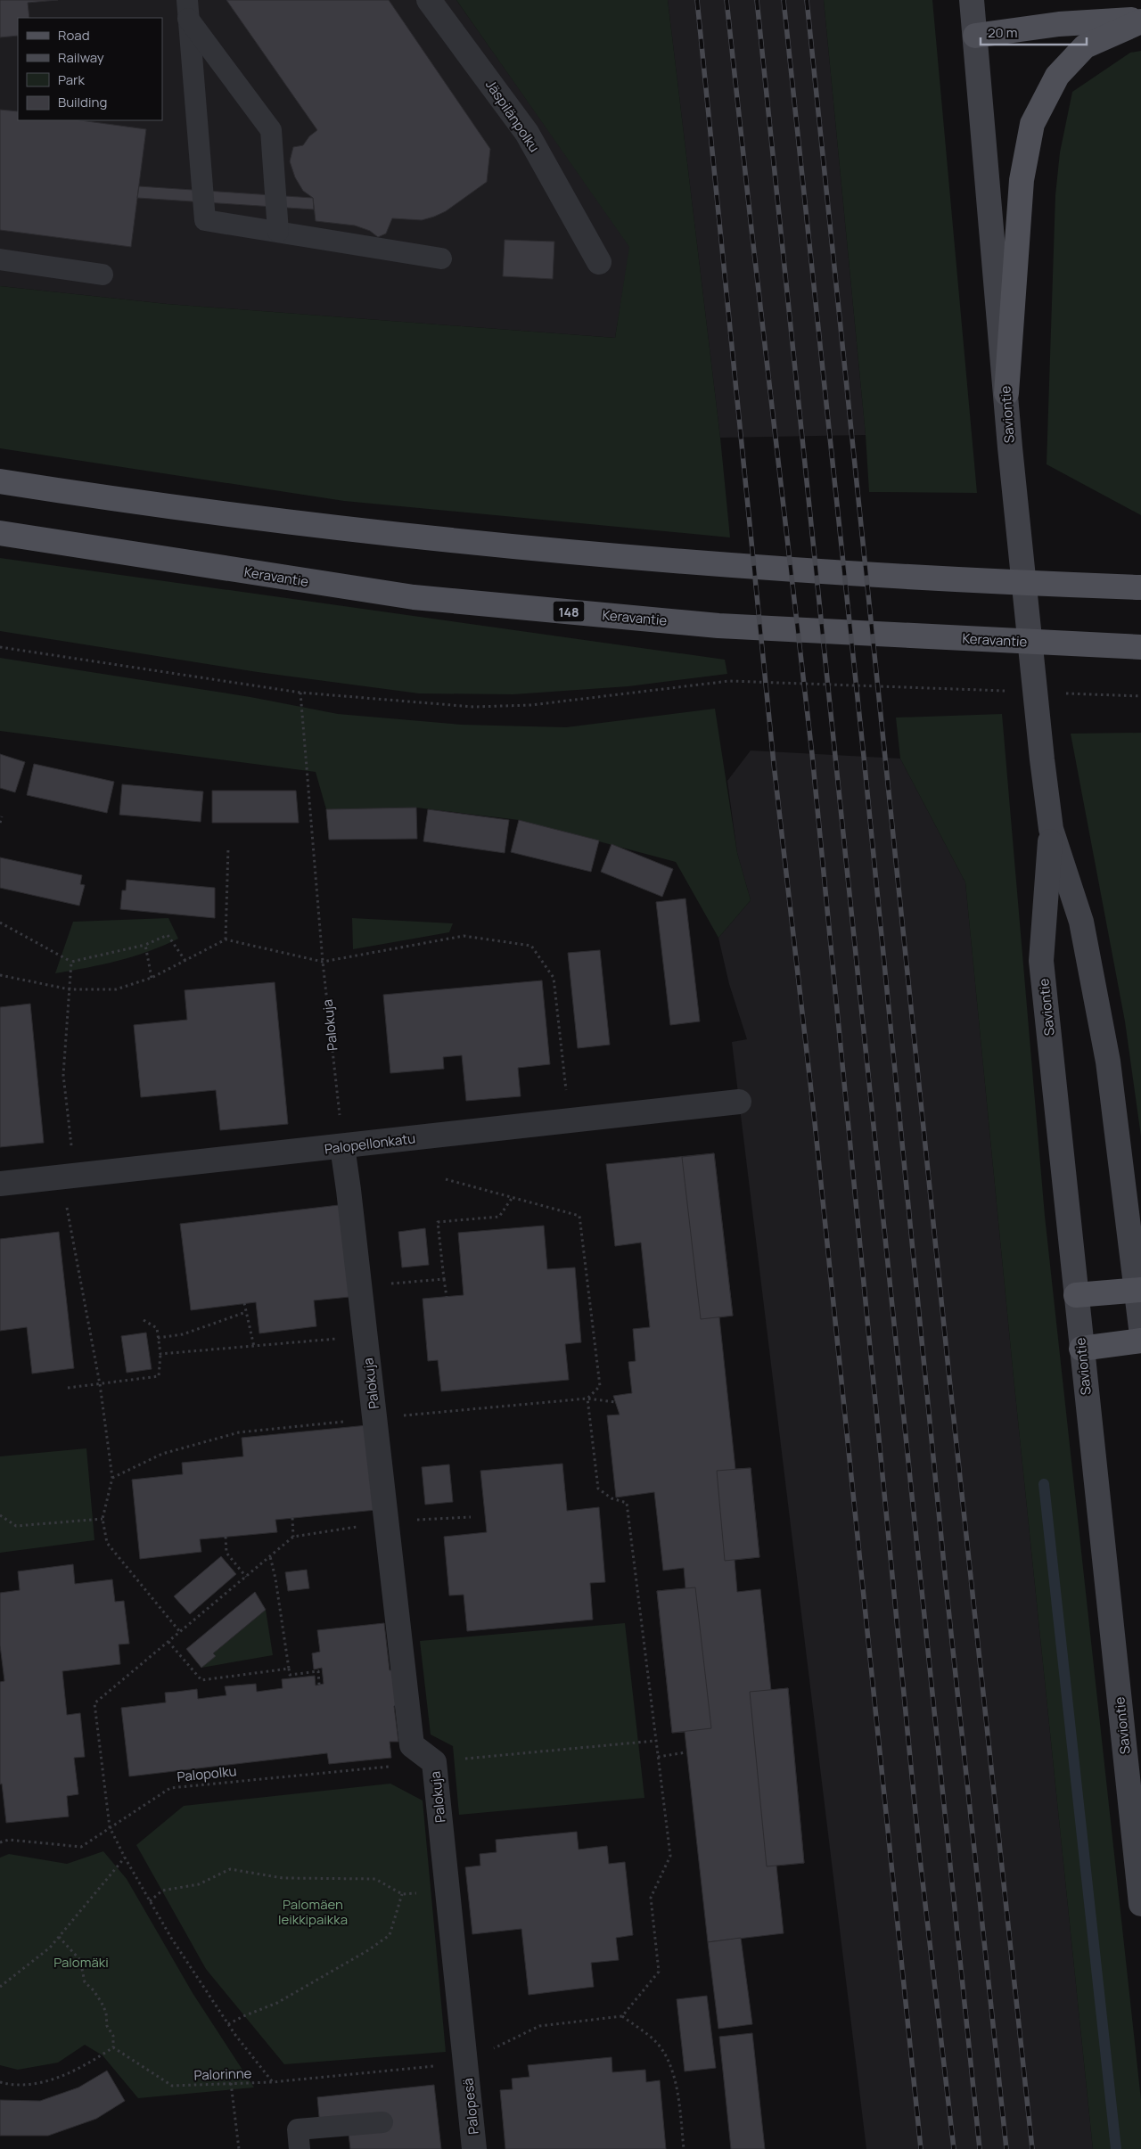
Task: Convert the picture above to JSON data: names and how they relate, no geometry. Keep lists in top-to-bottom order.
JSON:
{
  "streets": {
    "main road": ["Saviontie", "Keravantie", "148"],
    "street": [
      "Jäspilänpolku",
      "Palokuja",
      "Palopellonkatu",
      "Palopesä"
    ],
    "path": ["Palopolku", "Palorinne"]
  },
  "crossings": [
    ["Palokuja", "Palopellonkatu"],
    ["Palokuja", "Palopolku"],
    ["Palokuja", "Palorinne"],
    ["Palokuja", "Palopesä"],
    ["Palorinne", "Palopesä"]
  ],
  "parks": ["Palomäen leikkipaikka", "Palomäki"],
  "legend": [
    "Road",
    "Railway",
    "Park",
    "Building"
  ],
  "scale_bar": "20 m"
}
